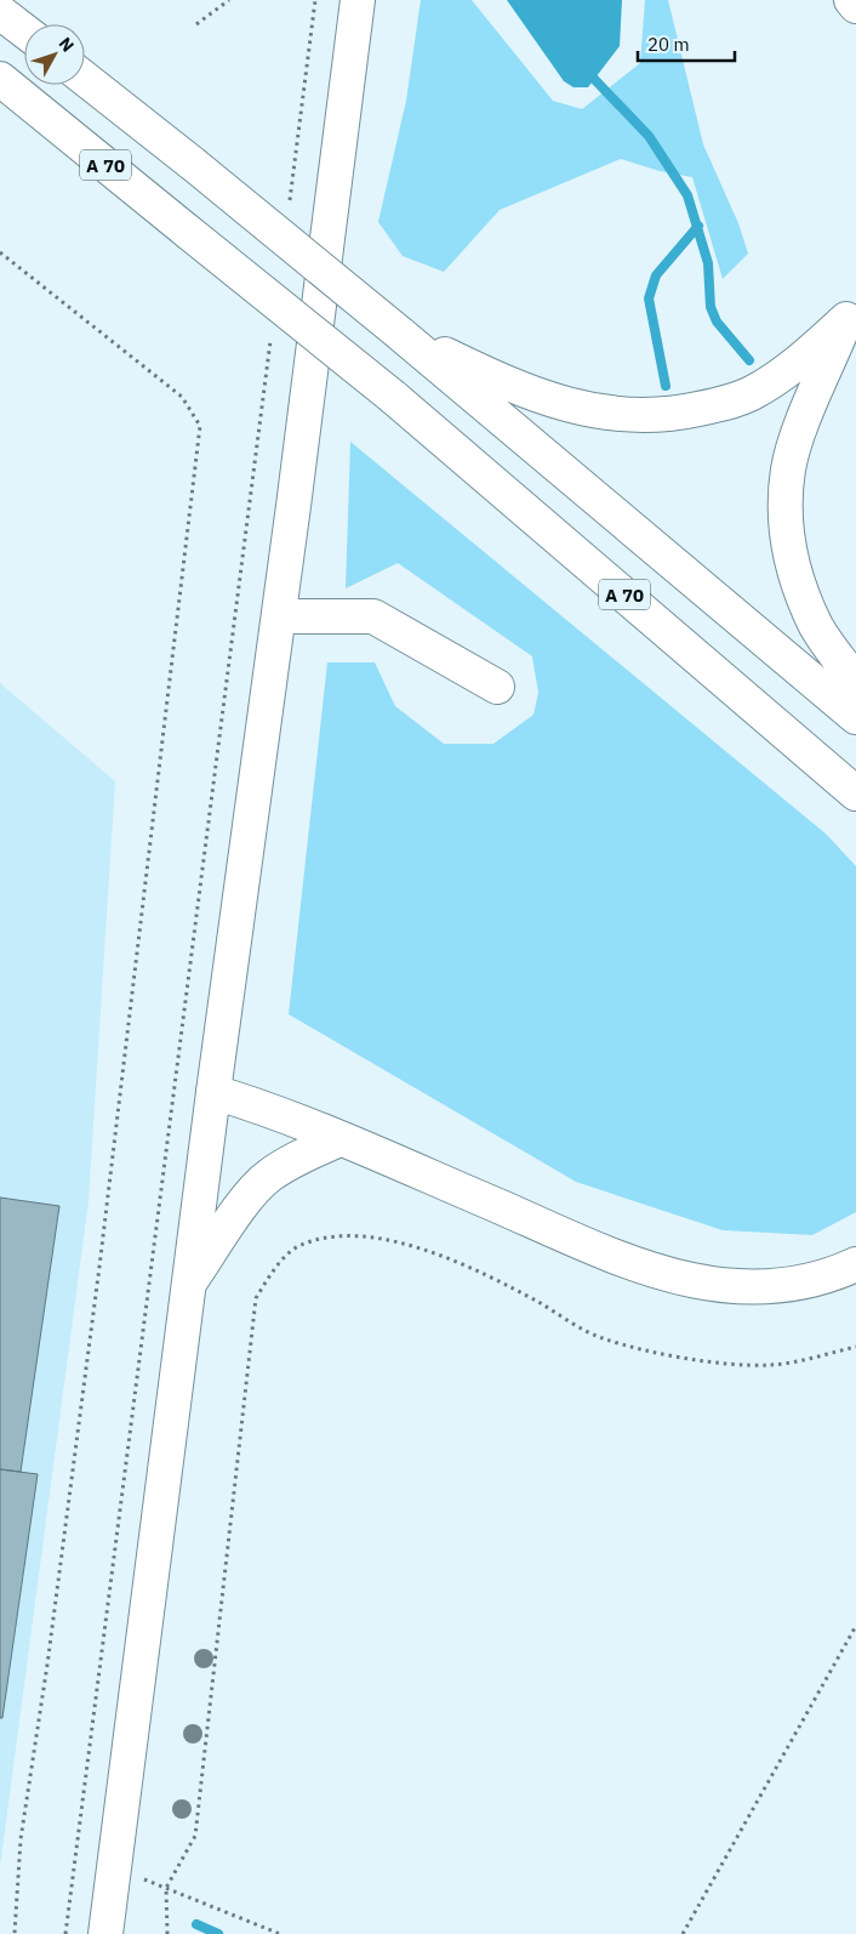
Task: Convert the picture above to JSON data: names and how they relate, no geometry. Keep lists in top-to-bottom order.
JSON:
{
  "streets": {
    "main road": ["A 70"]
  },
  "scale_bar": "20 m",
  "north": "top right"
}
